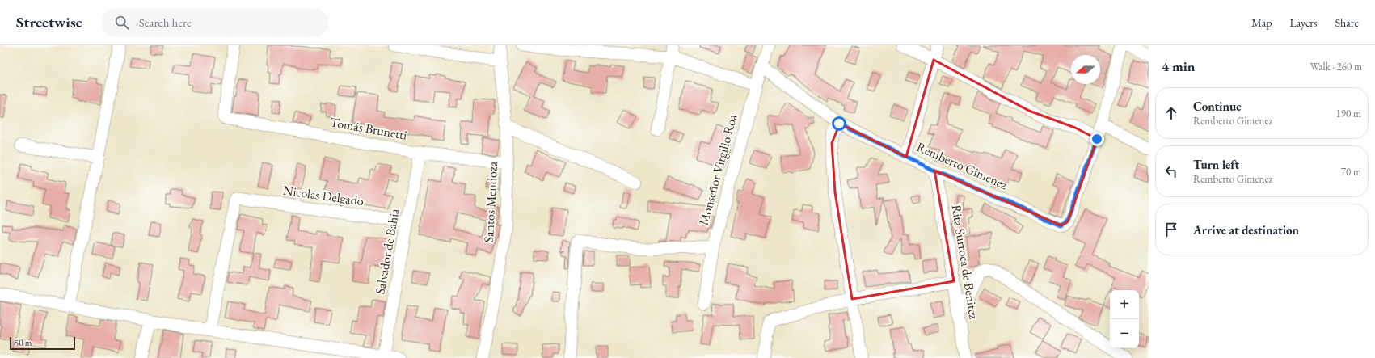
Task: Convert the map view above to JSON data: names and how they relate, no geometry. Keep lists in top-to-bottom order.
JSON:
{
  "streets": {
    "street": [
      "Tomás Brunetti",
      "Remberto Gimenez",
      "Monseñor Virgilio Roa",
      "Nicolas Delgado",
      "Santos Mendoza",
      "Salvador de Bahia",
      "Rita Surroca de Benitez"
    ]
  },
  "crossings": [
    ["Tomás Brunetti", "Santos Mendoza"],
    ["Tomás Brunetti", "Salvador de Bahia"],
    ["Remberto Gimenez", "Monseñor Virgilio Roa"],
    ["Remberto Gimenez", "Rita Surroca de Benitez"],
    ["Nicolas Delgado", "Salvador de Bahia"]
  ],
  "scale_bar": "50 m",
  "north": "left",
  "page": {
    "header": "Streetwise",
    "search": "Search here",
    "nav": ["Map", "Layers", "Share"],
    "heading": ["4 min", "Walk · 260 m"],
    "list": [
      ["Continue", "Remberto Gimenez", "190 m"],
      ["Turn left", "Remberto Gimenez", "70 m"],
      "Arrive at destination"
    ],
    "map_buttons": ["+", "−"],
    "scale": "50 m"
  }
}
